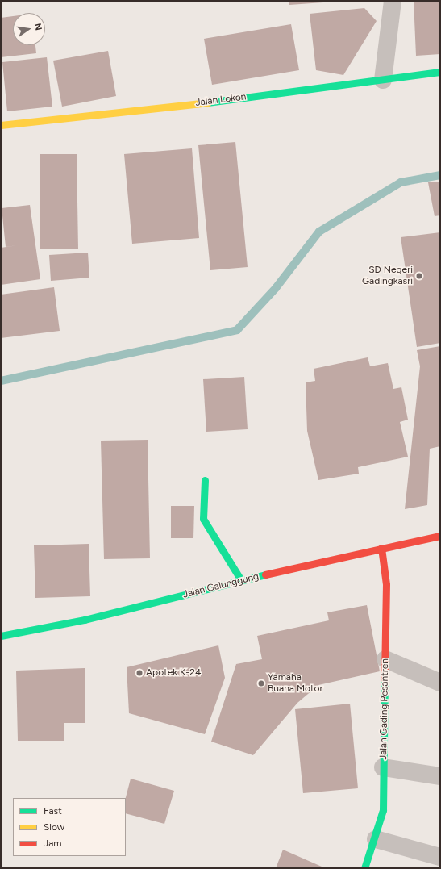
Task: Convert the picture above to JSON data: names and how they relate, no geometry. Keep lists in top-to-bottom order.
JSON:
{
  "streets": {
    "street": ["Jalan Lokon", "Jalan Galunggung", "Jalan Gading Pesantren"]
  },
  "crossings": [
    ["Jalan Galunggung", "Jalan Gading Pesantren"]
  ],
  "places": ["SD Negeri Gadingkasri", "Apotek K-24", "Yamaha Buana Motor"],
  "legend": ["Fast", "Slow", "Jam"],
  "north": "right"
}
